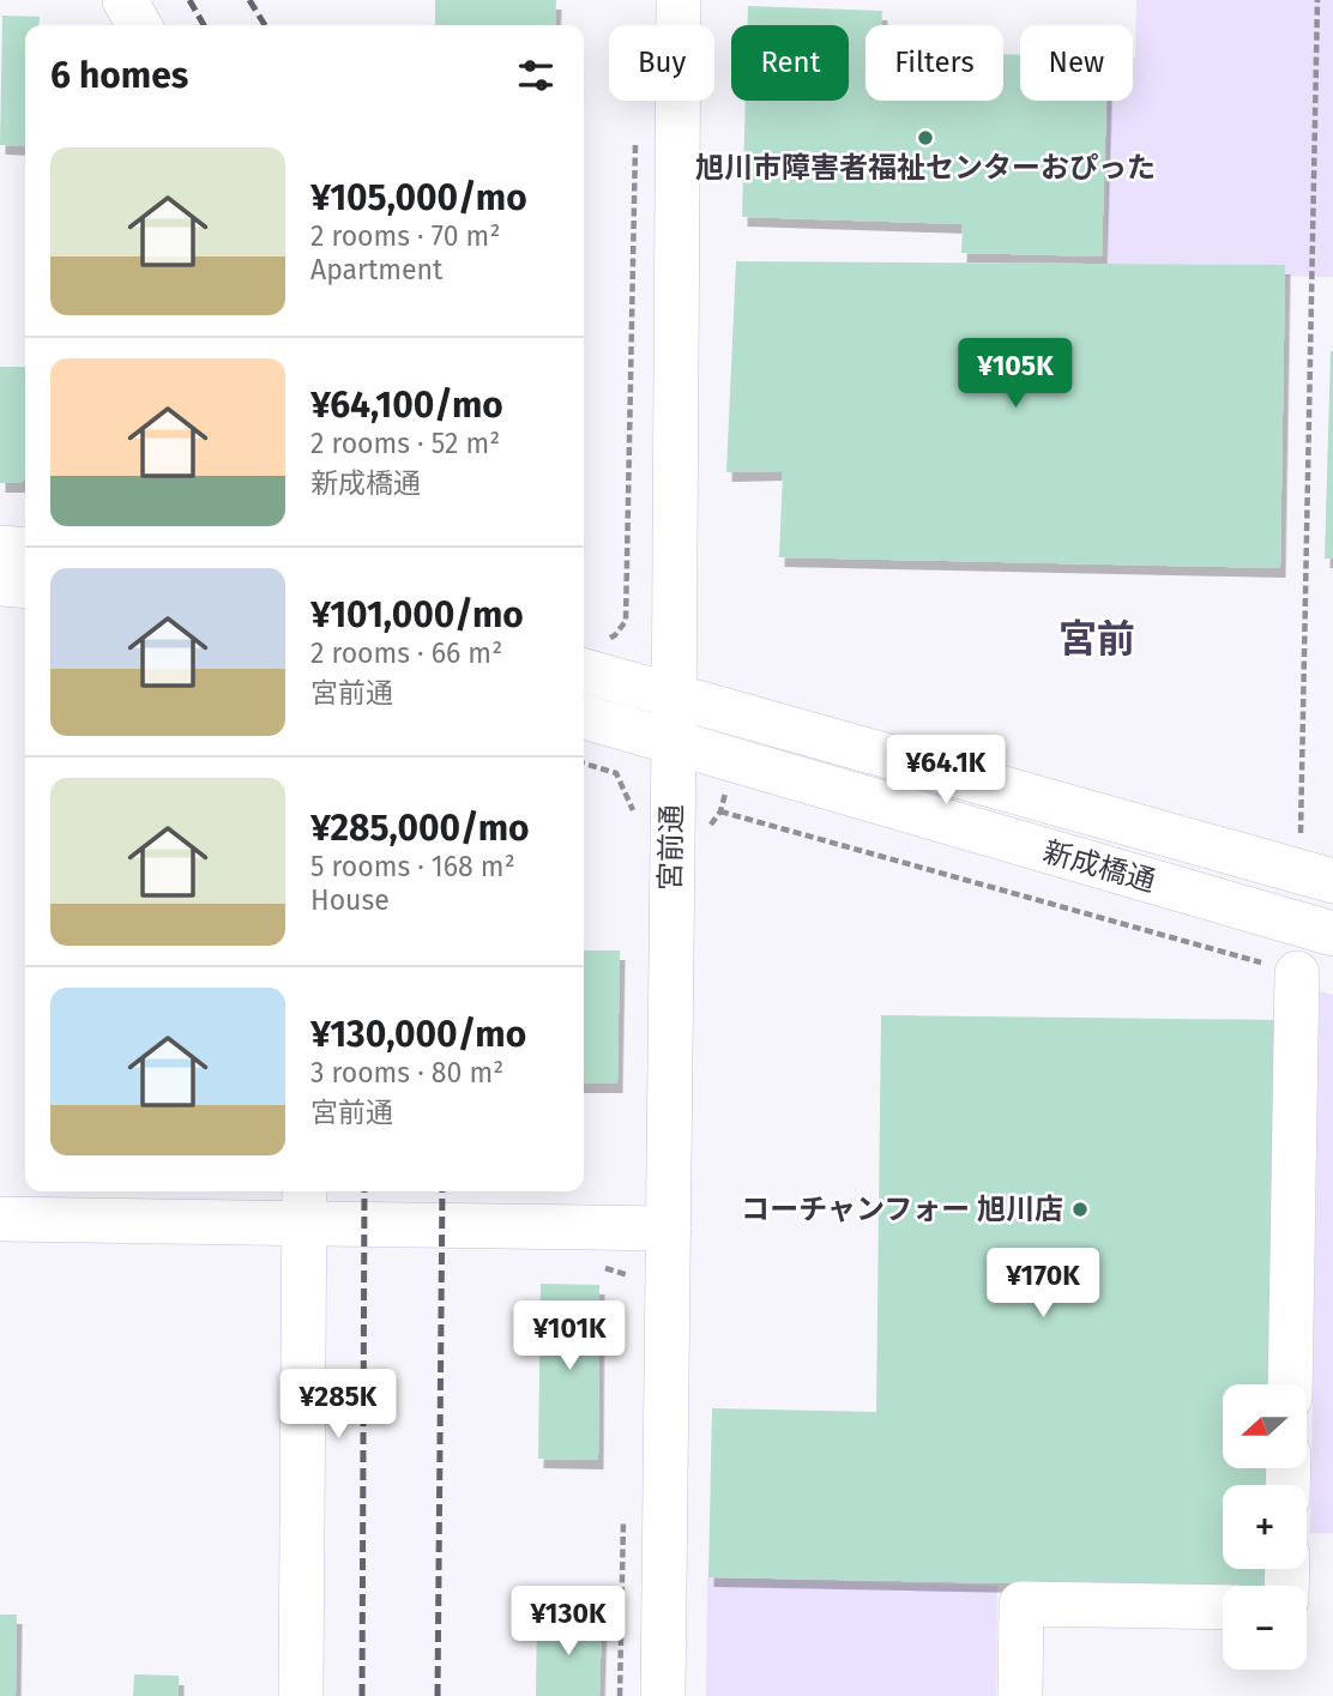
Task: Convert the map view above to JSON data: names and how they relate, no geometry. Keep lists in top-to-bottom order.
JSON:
{
  "streets": {
    "street": ["宮前通", "新成橋通"]
  },
  "crossings": [
    ["宮前通", "新成橋通"]
  ],
  "districts": ["宮前"],
  "places": ["旭川市障害者福祉センターおぴった", "コーチャンフォー 旭川店"],
  "north": "left",
  "page": {
    "chip": [
      "Buy",
      "Rent",
      "Filters",
      "New"
    ],
    "heading": "6 homes",
    "list": [
      {
        "name": "¥105,000/mo",
        "note": "2 rooms · 70 m² · Apartment"
      },
      {
        "name": "¥64,100/mo",
        "note": "2 rooms · 52 m² · 新成橋通"
      },
      {
        "name": "¥101,000/mo",
        "note": "2 rooms · 66 m² · 宮前通"
      },
      {
        "name": "¥285,000/mo",
        "note": "5 rooms · 168 m² · House"
      },
      {
        "name": "¥130,000/mo",
        "note": "3 rooms · 80 m² · 宮前通"
      }
    ],
    "price": [
      "¥105K",
      "¥64.1K",
      "¥170K",
      "¥101K",
      "¥285K",
      "¥130K"
    ],
    "map_buttons": ["+", "−"]
  }
}
